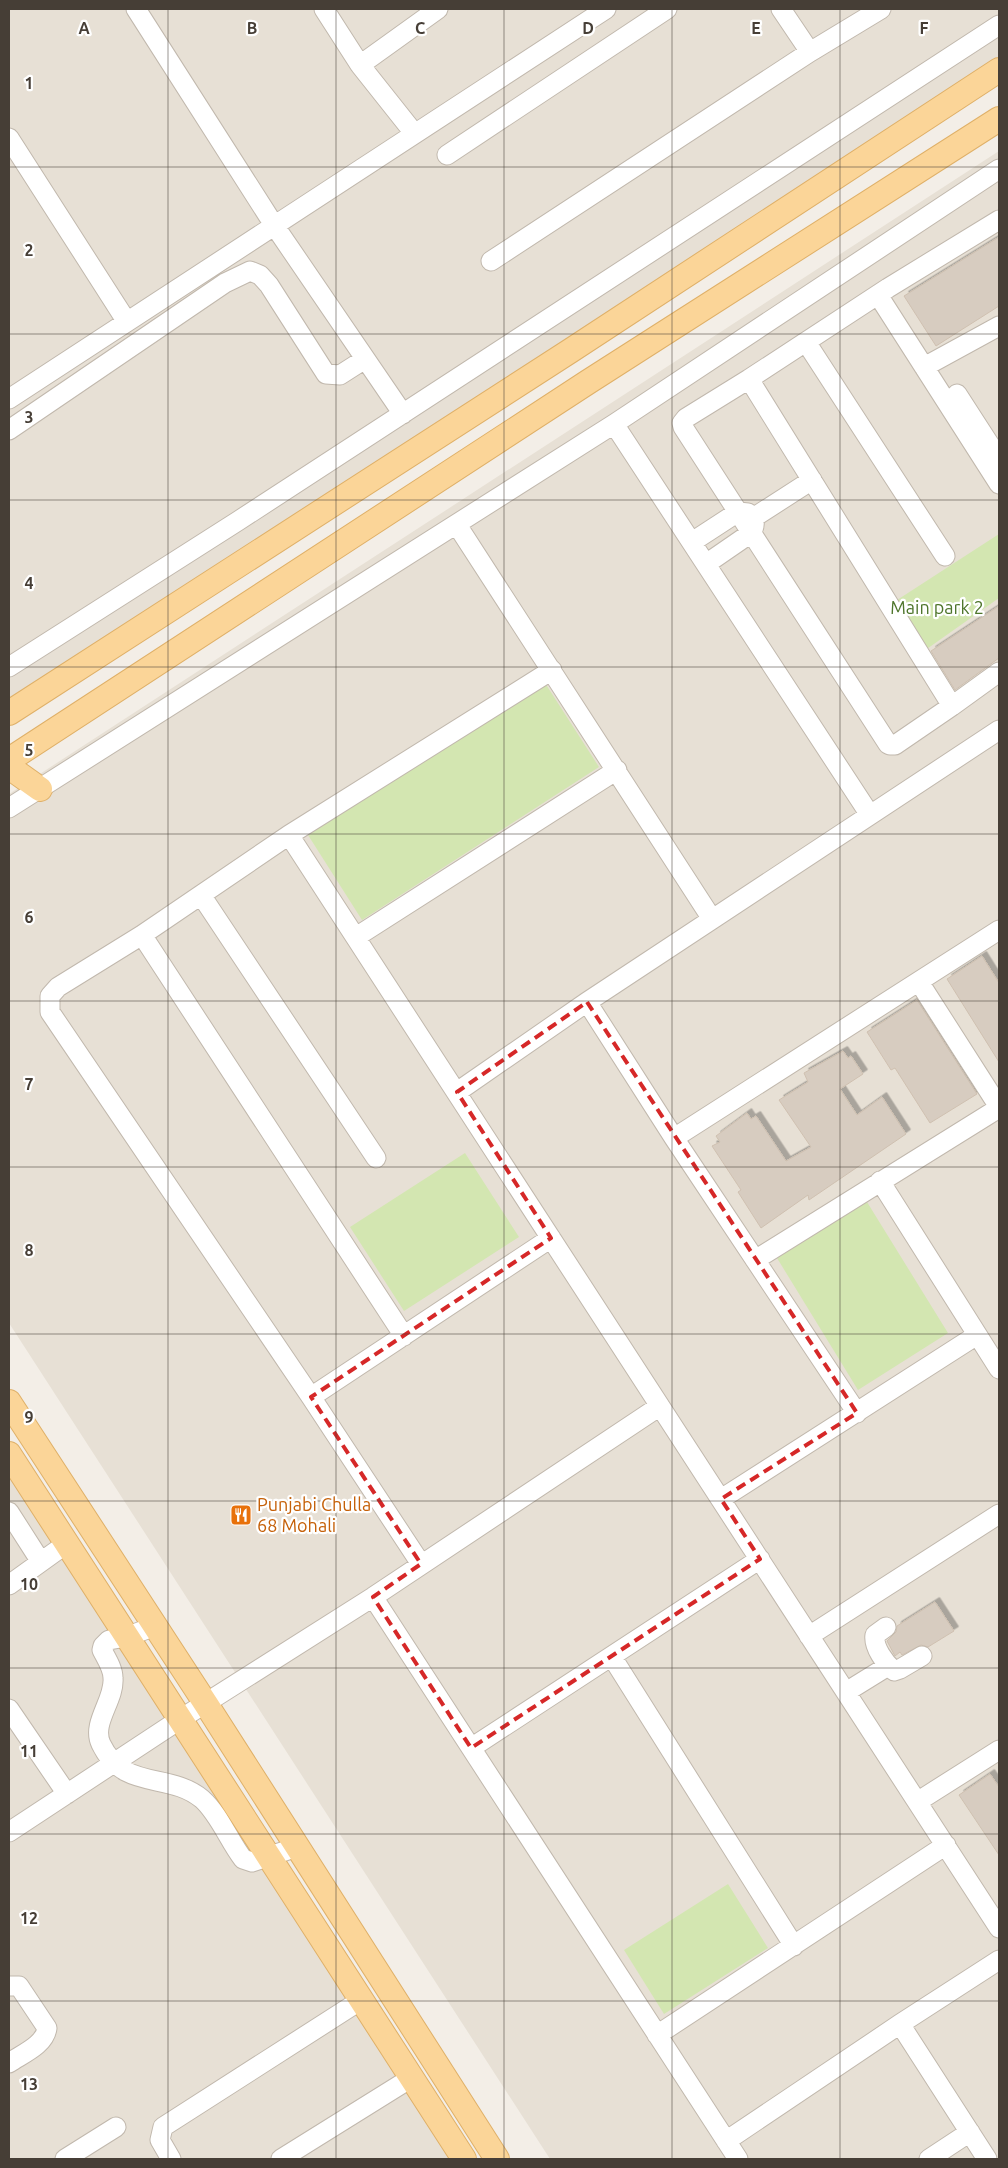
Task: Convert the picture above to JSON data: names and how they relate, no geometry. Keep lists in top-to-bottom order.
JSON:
{
  "parks": ["Main park 2"],
  "places": {
    "restaurant": ["Punjabi Chulla 68 Mohali"]
  },
  "grid": {
    "columns": [
      "A",
      "B",
      "C",
      "D",
      "E",
      "F"
    ],
    "rows": [
      "1",
      "2",
      "3",
      "4",
      "5",
      "6",
      "7",
      "8",
      "9",
      "10",
      "11",
      "12",
      "13"
    ]
  }
}
